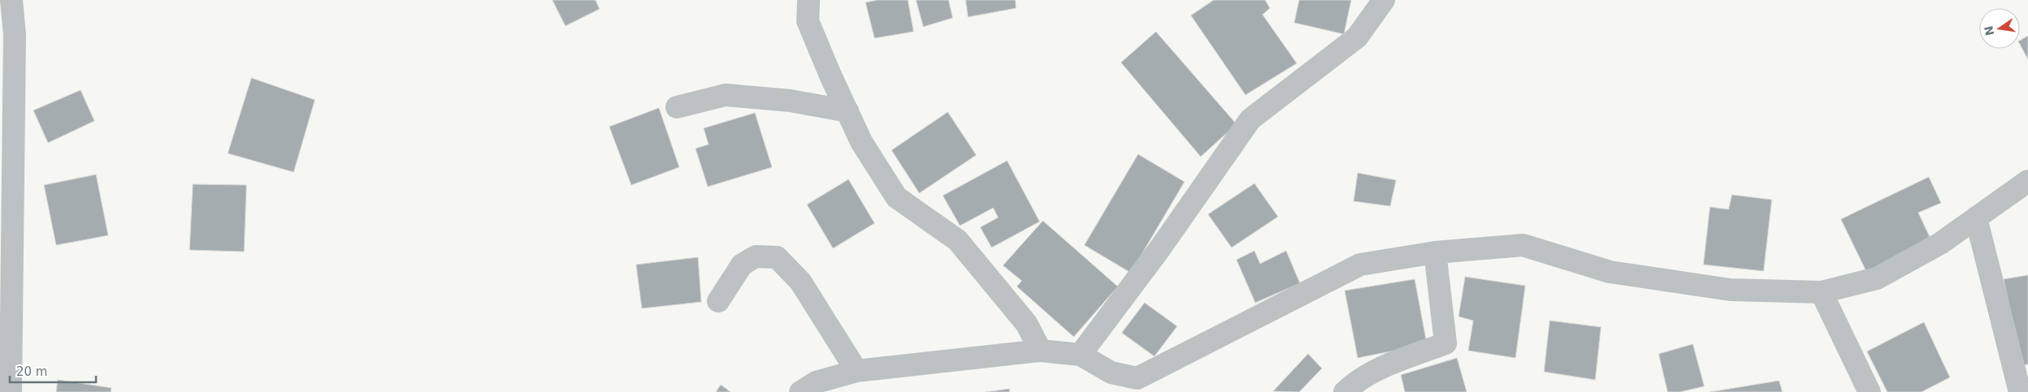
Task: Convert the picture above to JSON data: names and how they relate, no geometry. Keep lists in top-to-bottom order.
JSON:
{
  "scale_bar": "20 m",
  "north": "left"
}
